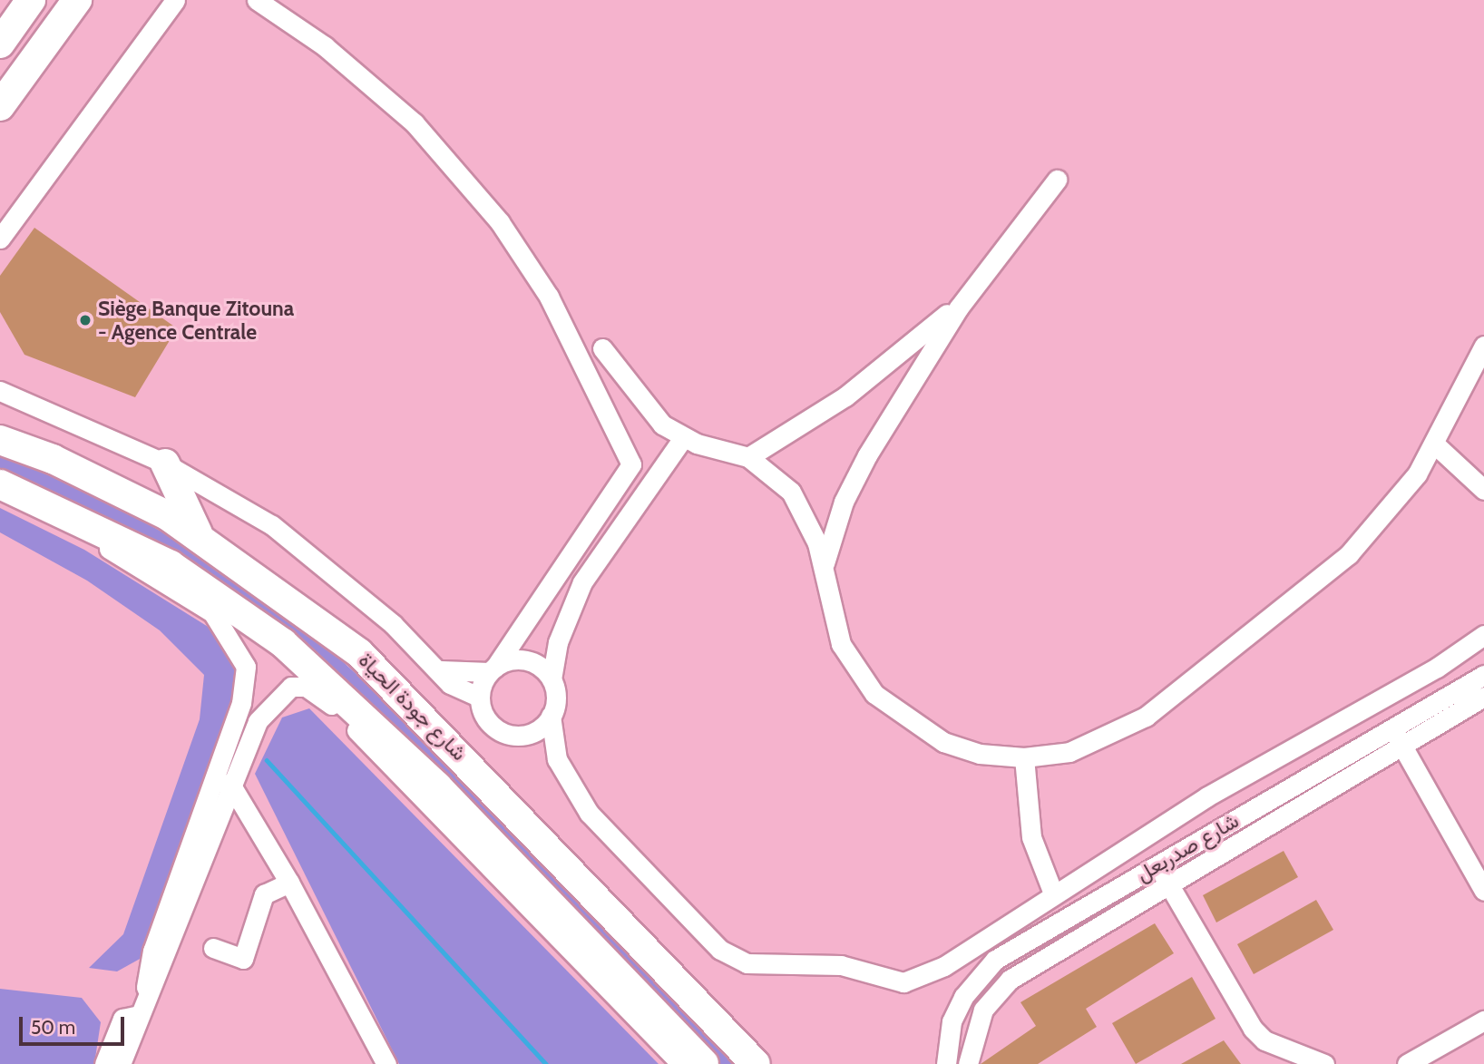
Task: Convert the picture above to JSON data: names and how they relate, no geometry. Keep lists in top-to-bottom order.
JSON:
{
  "streets": {
    "highway": ["شارع جودة الحياة"],
    "street": ["شارع صدربعل"]
  },
  "places": ["Siège Banque Zitouna - Agence Centrale"],
  "scale_bar": "50 m"
}
